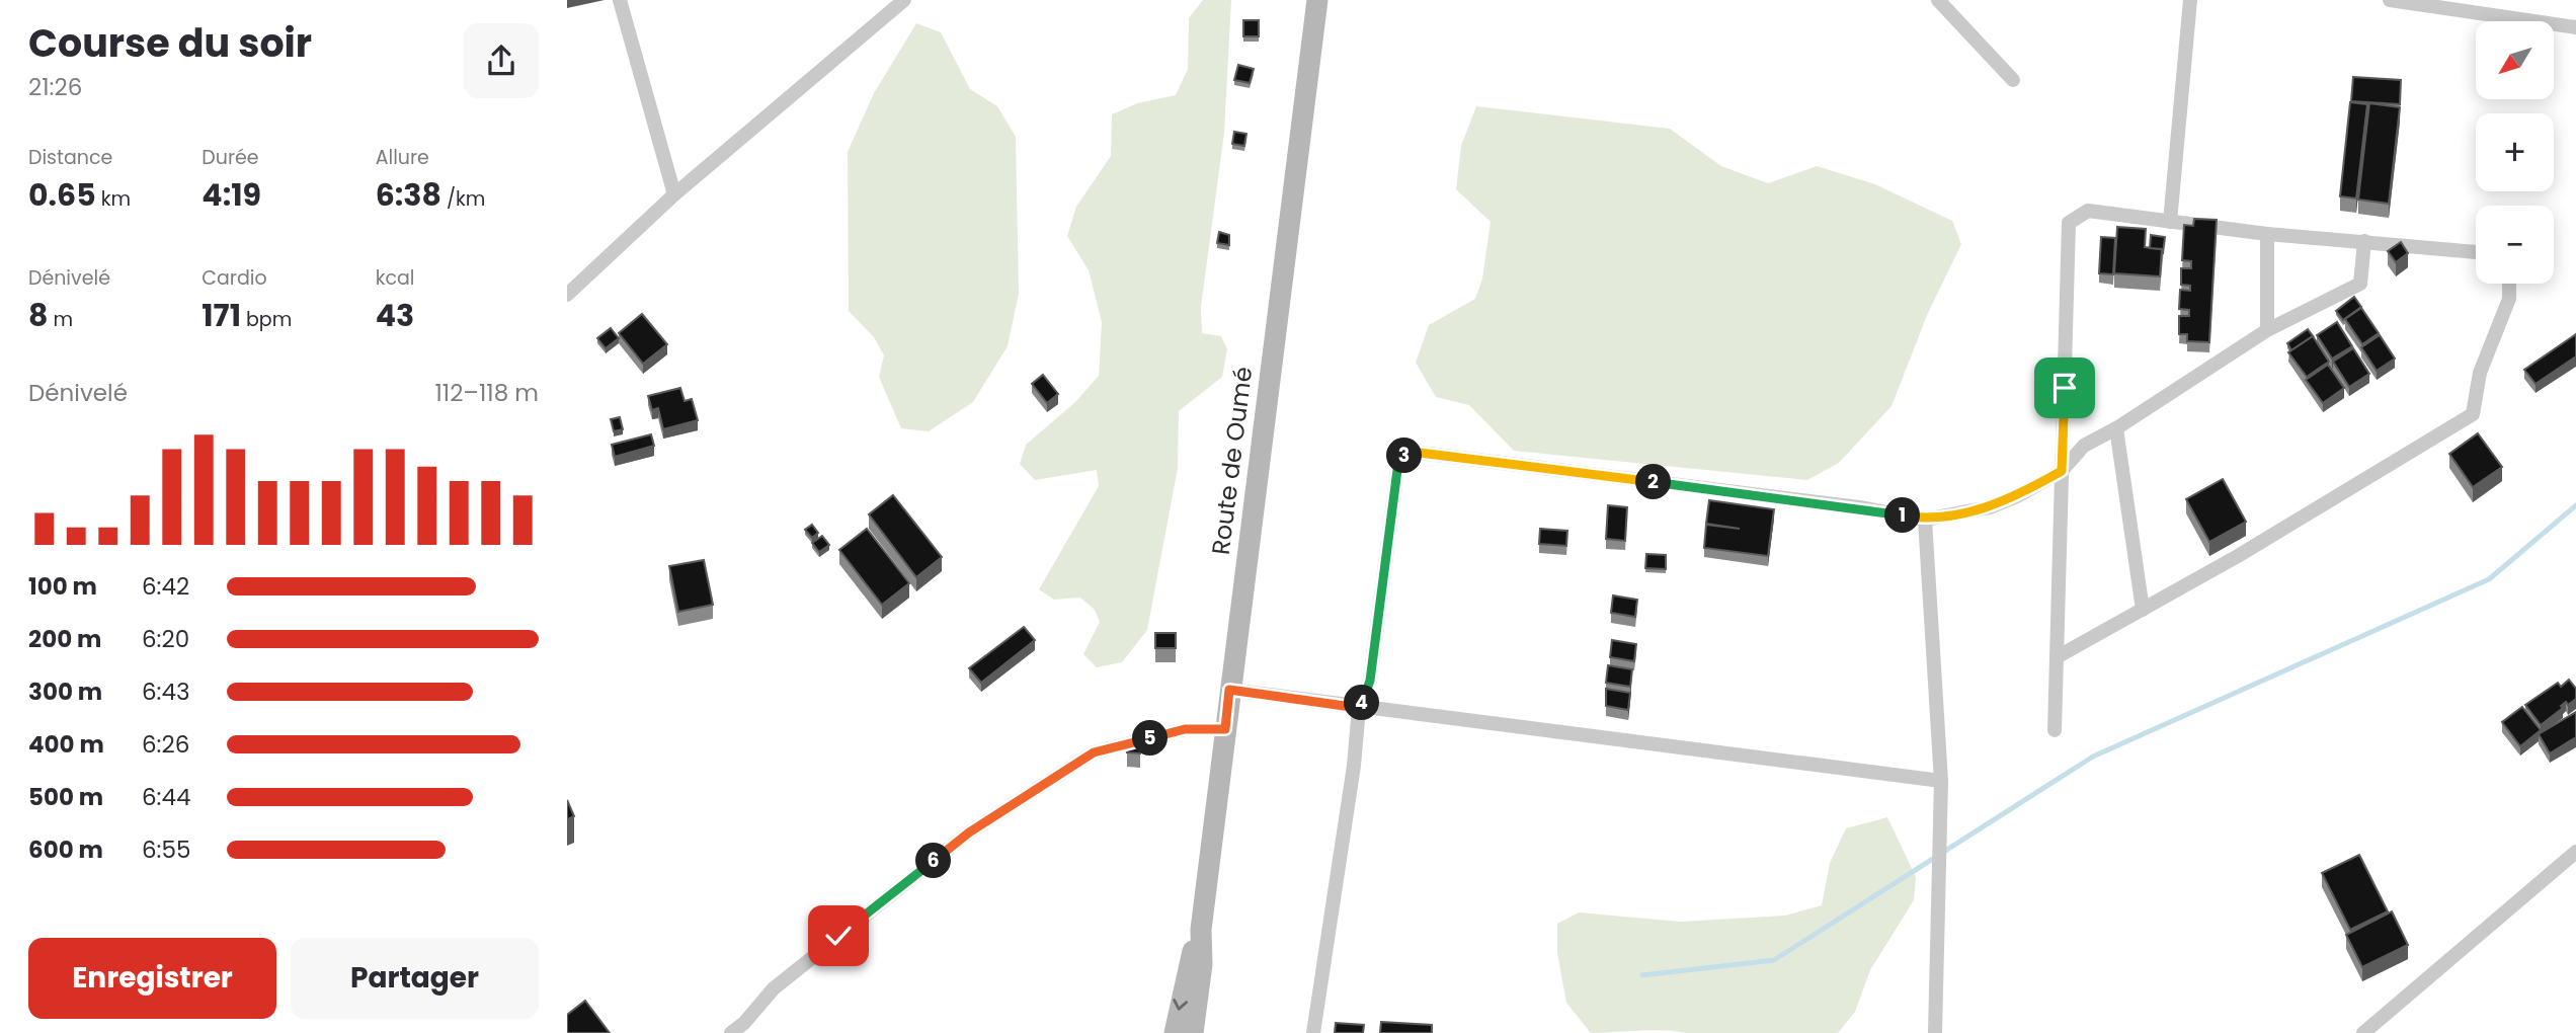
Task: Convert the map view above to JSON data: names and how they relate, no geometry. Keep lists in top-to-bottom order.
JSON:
{
  "streets": {
    "main road": ["Route de Oumé"]
  },
  "north": "bottom left",
  "page": {
    "heading": ["Course du soir", "21:26"],
    "map_buttons": ["+", "−"],
    "stats": [
      ["Distance", "0.65 km"],
      ["Durée", "4:19"],
      ["Allure", "6:38 /km"],
      ["Dénivelé", "8 m"],
      ["Cardio", "171 bpm"],
      ["kcal", "43"]
    ],
    "chart": ["Dénivelé", "112–118 m"],
    "pins": [
      "3",
      "2",
      "1",
      "4",
      "5",
      "6"
    ],
    "list": [
      {
        "name": "100 m",
        "note": "6:42"
      },
      {
        "name": "200 m",
        "note": "6:20"
      },
      {
        "name": "300 m",
        "note": "6:43"
      },
      {
        "name": "400 m",
        "note": "6:26"
      },
      {
        "name": "500 m",
        "note": "6:44"
      },
      {
        "name": "600 m",
        "note": "6:55"
      }
    ],
    "buttons": ["Enregistrer", "Partager"]
  }
}
